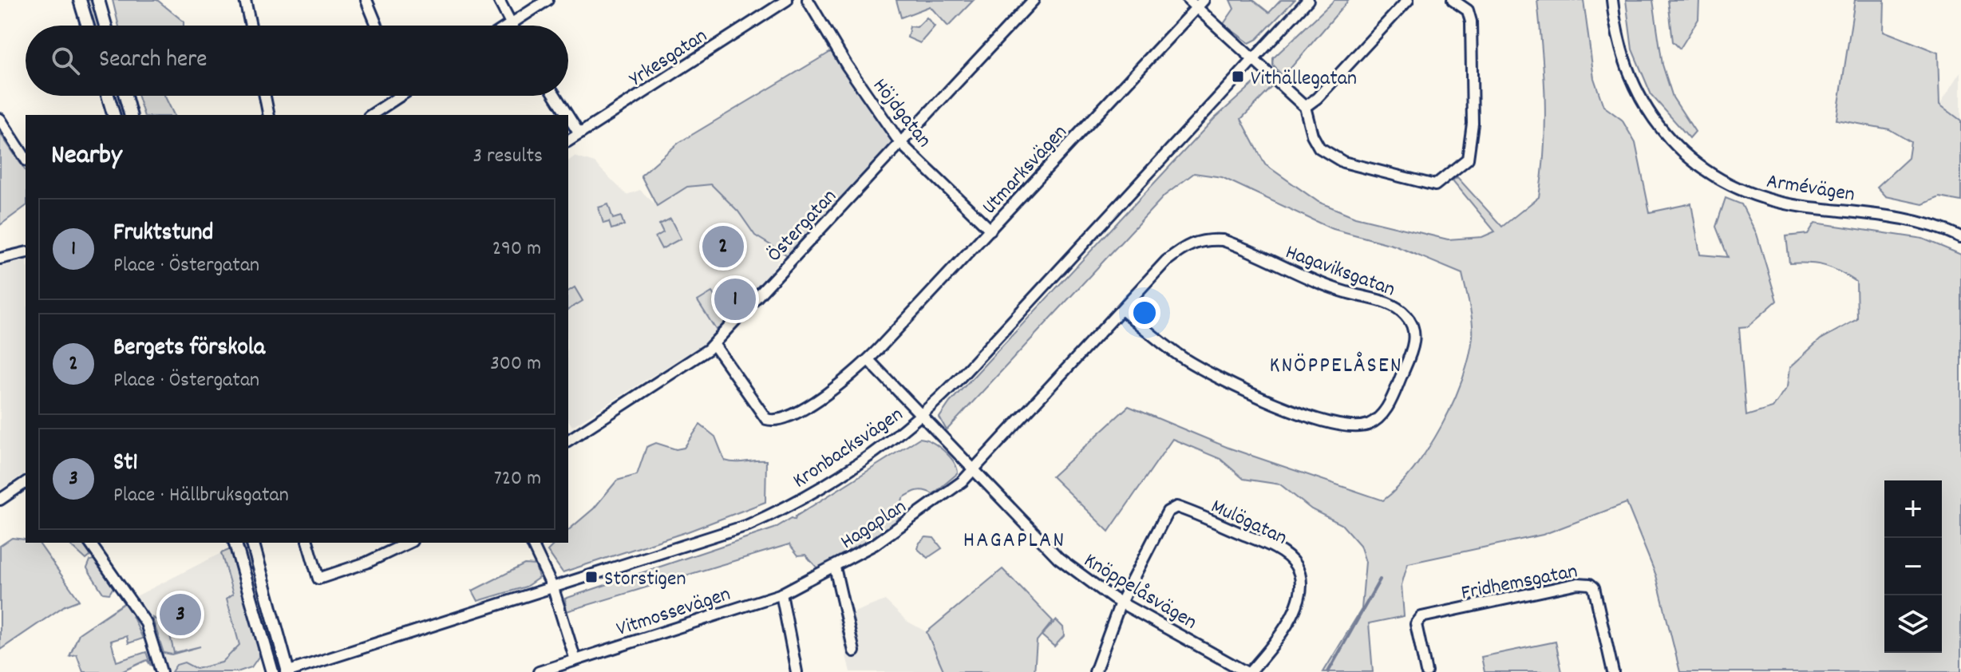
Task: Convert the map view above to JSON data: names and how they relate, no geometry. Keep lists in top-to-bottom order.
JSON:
{
  "streets": {
    "street": [
      "Yrkesgatan",
      "Höjdgatan",
      "Utmarksvägen",
      "Armévägen",
      "Östergatan",
      "Hagaviksgatan",
      "Kronbacksvägen",
      "Mulögatan",
      "Hagaplan",
      "Fridhemsgatan",
      "Knöppelåsvägen",
      "Vitmossevägen"
    ]
  },
  "crossings": [
    ["Höjdgatan", "Utmarksvägen"],
    ["Höjdgatan", "Östergatan"],
    ["Utmarksvägen", "Östergatan"],
    ["Hagaviksgatan", "Hagaplan"],
    ["Hagaviksgatan", "Knöppelåsvägen"],
    ["Kronbacksvägen", "Knöppelåsvägen"],
    ["Mulögatan", "Knöppelåsvägen"],
    ["Hagaplan", "Knöppelåsvägen"],
    ["Hagaplan", "Vitmossevägen"]
  ],
  "districts": ["KNÖPPELÅSEN", "HAGAPLAN"],
  "places": {
    "transit": ["Vithällegatan", "Storstigen"]
  },
  "page": {
    "search": "Search here",
    "heading": ["Nearby", "3 results"],
    "list": [
      {
        "mark": "1",
        "name": "Fruktstund",
        "note": "Place · Östergatan",
        "value": "290 m"
      },
      {
        "mark": "2",
        "name": "Bergets förskola",
        "note": "Place · Östergatan",
        "value": "300 m"
      },
      {
        "mark": "3",
        "name": "St1",
        "note": "Place · Hällbruksgatan",
        "value": "720 m"
      }
    ],
    "pins": ["2", "1", "3"],
    "map_buttons": ["+", "−"]
  }
}
